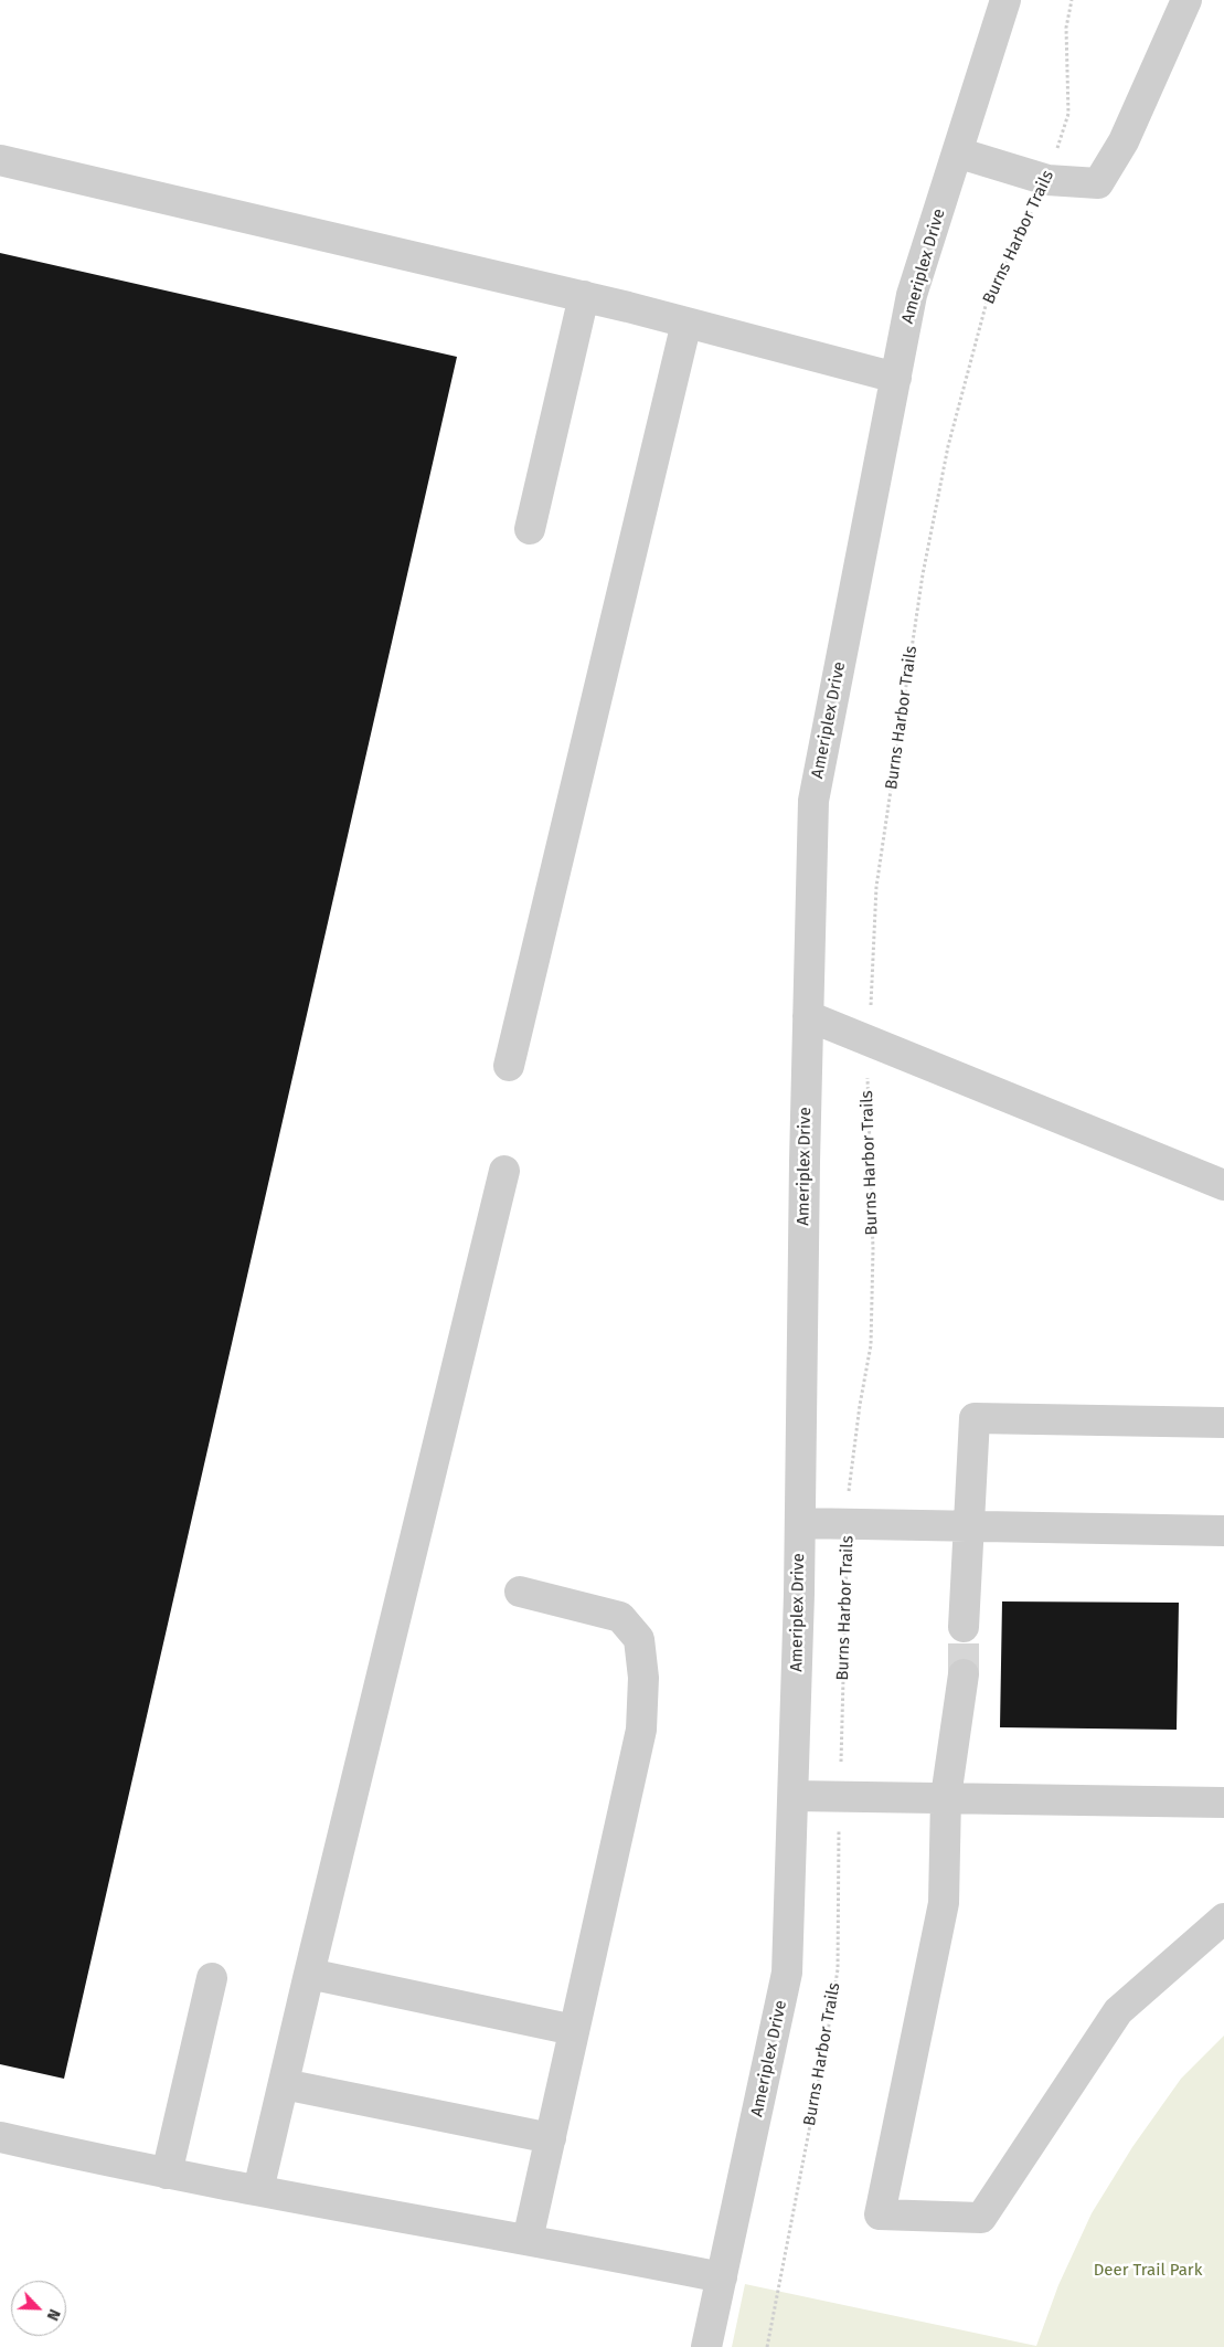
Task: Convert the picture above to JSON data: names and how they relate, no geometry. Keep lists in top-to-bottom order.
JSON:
{
  "streets": {
    "street": ["Ameriplex Drive"],
    "path": ["Burns Harbor Trails"]
  },
  "parks": ["Deer Trail Park"],
  "north": "bottom right"
}
